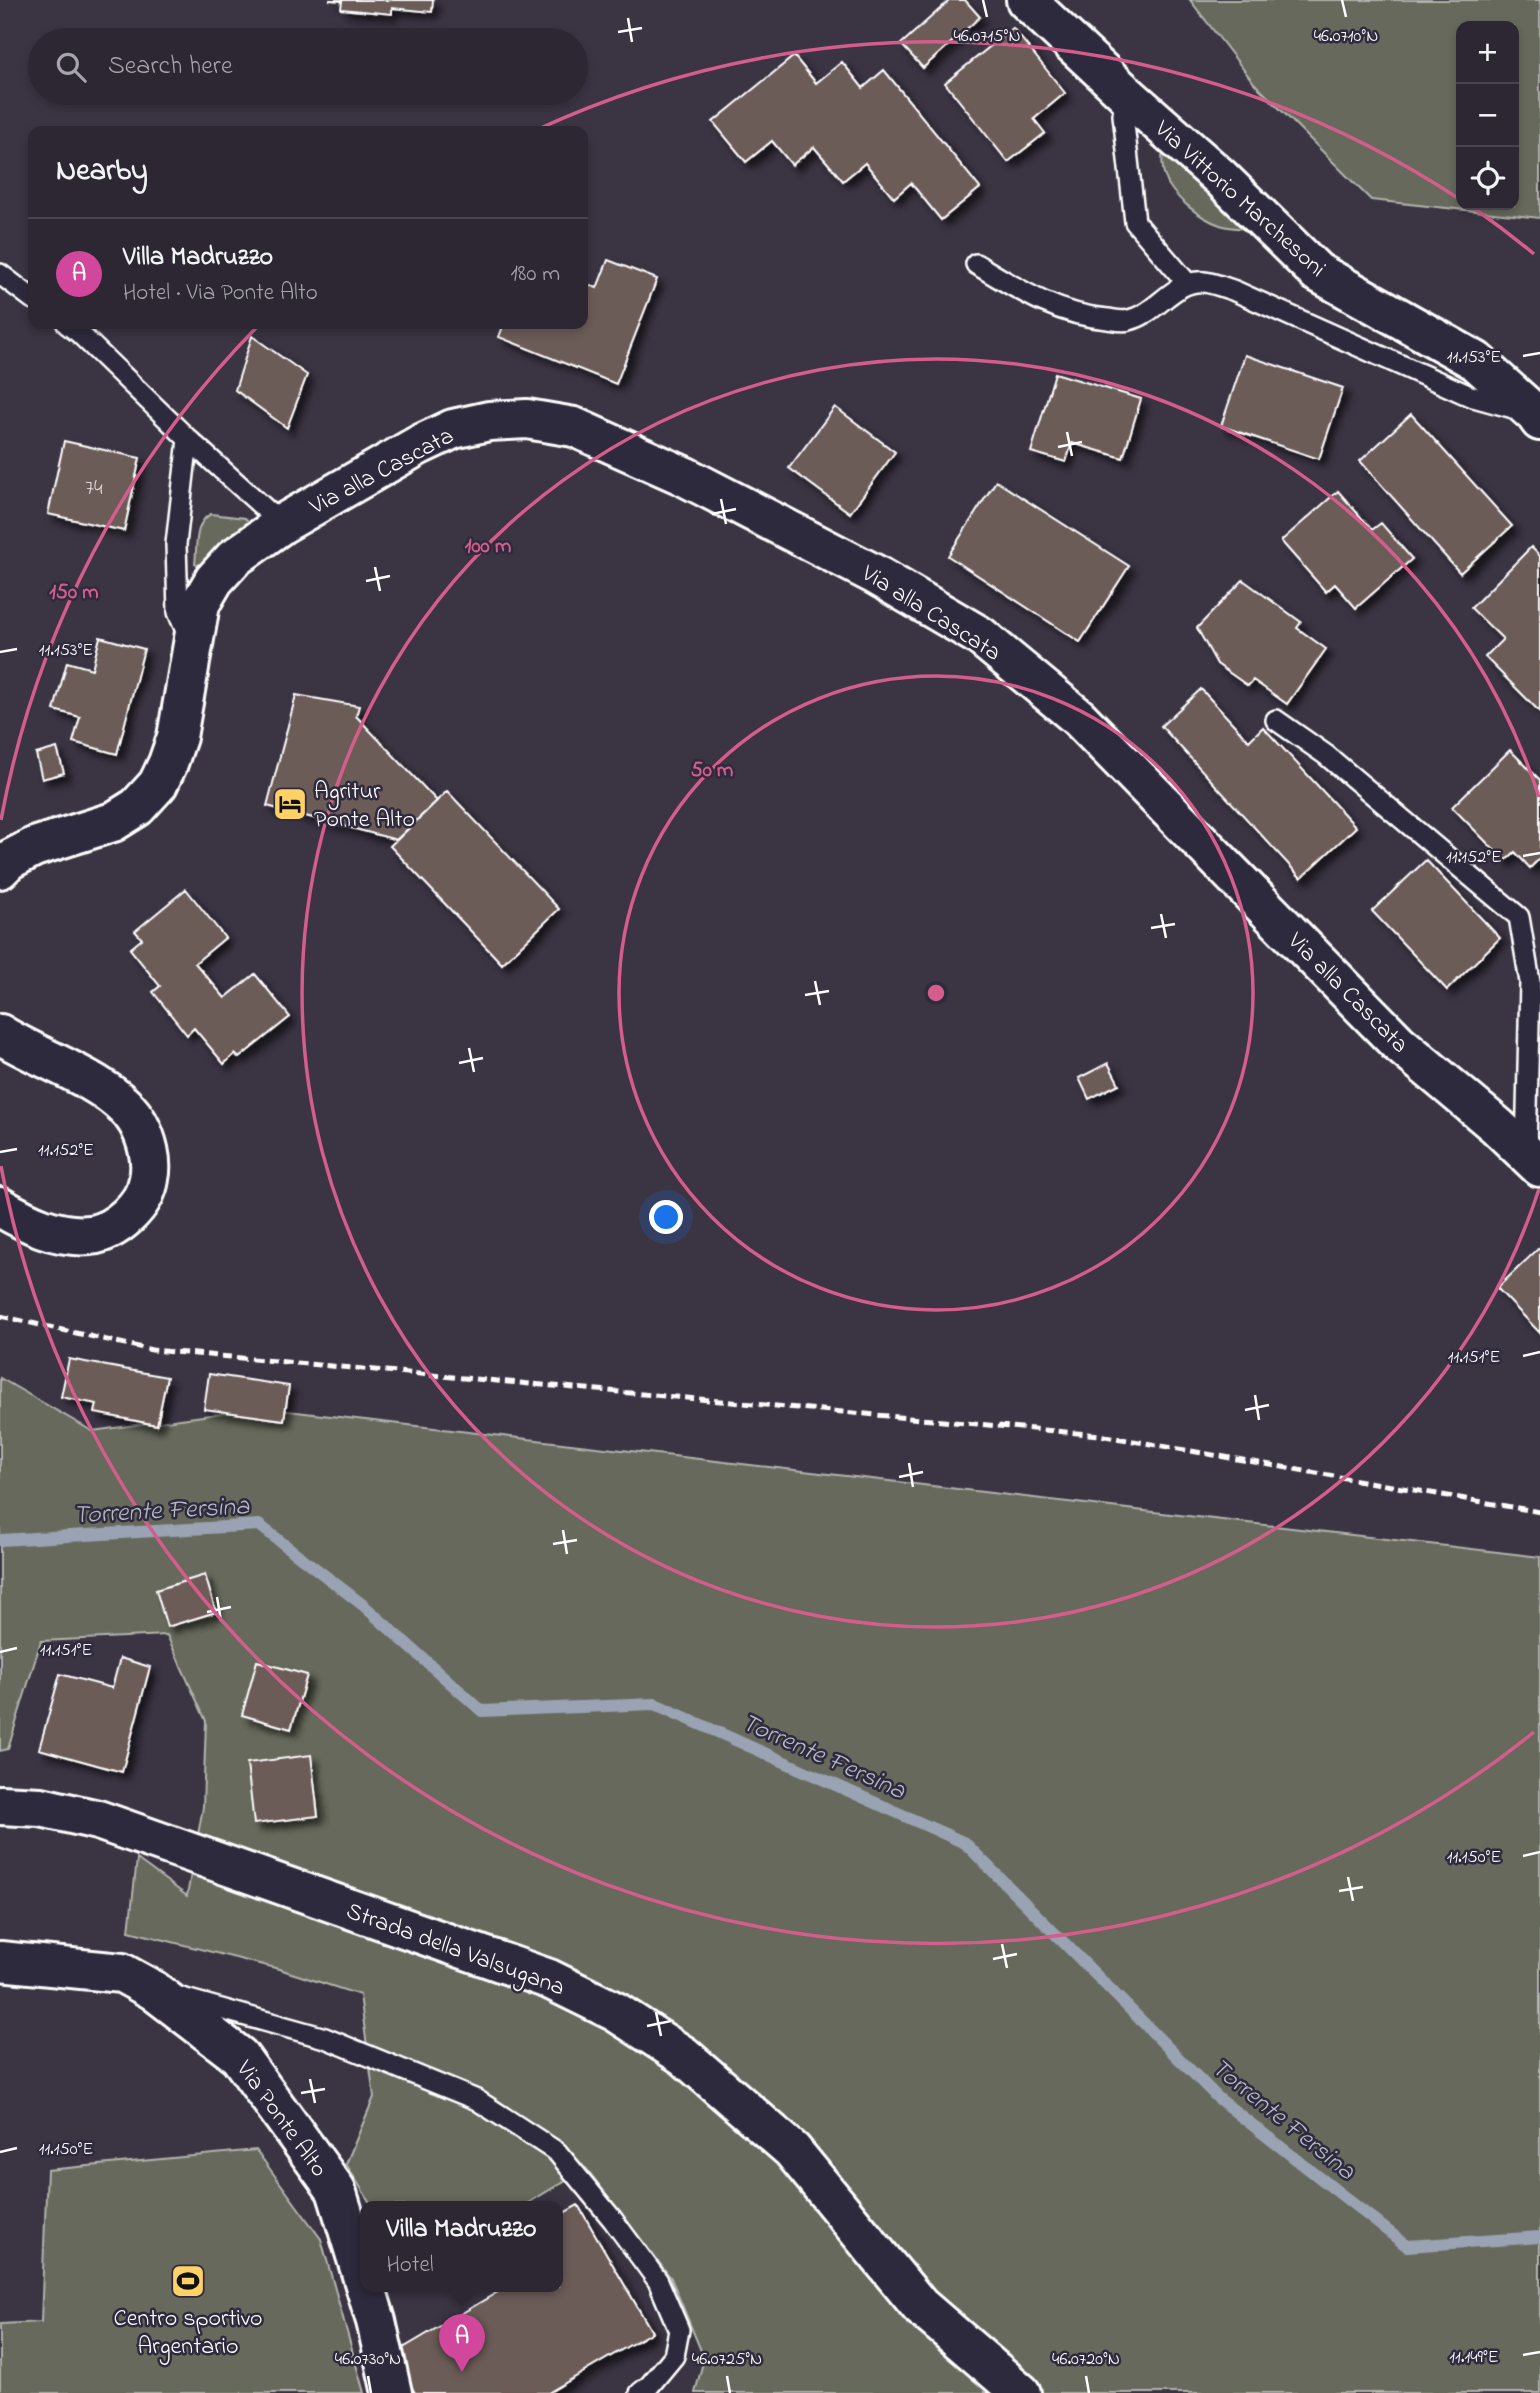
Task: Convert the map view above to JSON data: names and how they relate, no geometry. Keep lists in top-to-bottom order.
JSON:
{
  "streets": {
    "street": [
      "Via Vittorio Marchesoni",
      "Via alla Cascata",
      "Strada della Valsugana",
      "Via Ponte Alto"
    ]
  },
  "water": ["Torrente Fersina"],
  "places": {
    "hotel": ["Agritur Ponte Alto"],
    "sports": ["Centro sportivo Argentario"]
  },
  "house_numbers": ["74"],
  "page": {
    "map_buttons": ["+", "−"],
    "search": "Search here",
    "heading": "Nearby",
    "list": [
      {
        "mark": "A",
        "name": "Villa Madruzzo",
        "note": "Hotel · Via Ponte Alto",
        "value": "180 m"
      }
    ],
    "popup": ["Villa Madruzzo", "Hotel"],
    "pins": "A"
  },
  "coordinates": [
    "46.0715°N",
    "46.0710°N",
    "11.153°E",
    "11.152°E",
    "11.151°E",
    "11.150°E",
    "11.149°E",
    "46.0730°N",
    "46.0725°N",
    "46.0720°N"
  ],
  "rings": ["100 m", "150 m", "50 m"]
}
